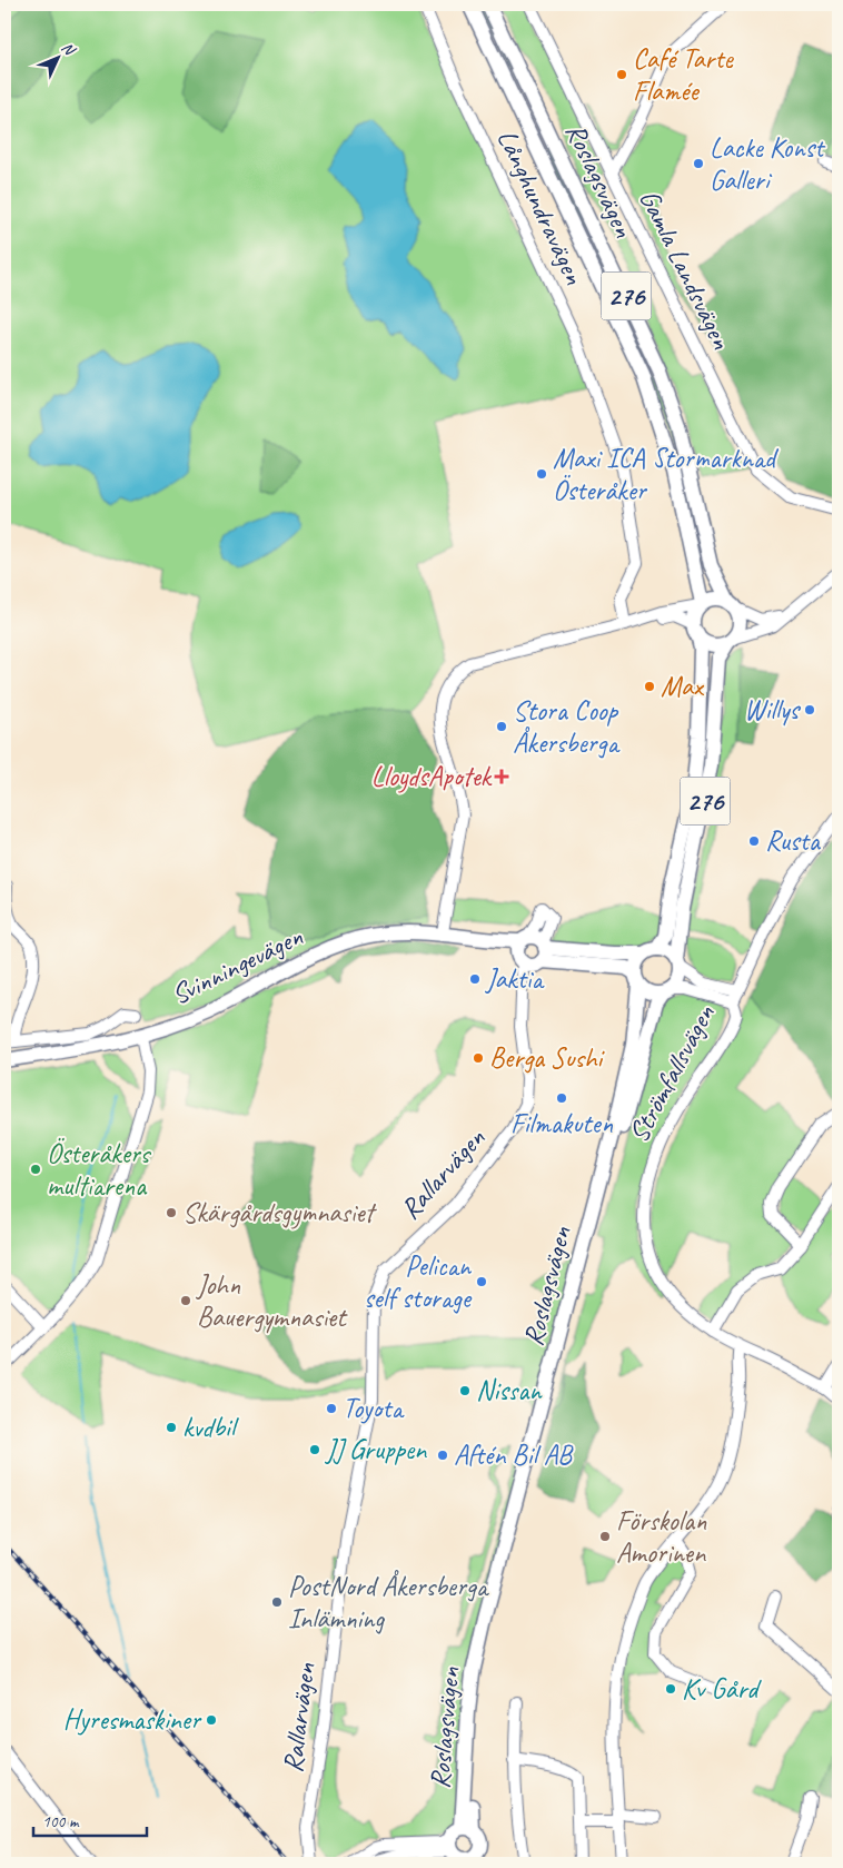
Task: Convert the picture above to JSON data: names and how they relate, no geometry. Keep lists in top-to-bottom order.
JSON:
{
  "streets": {
    "main road": ["Roslagsvägen", "276", "Svinningevägen"],
    "street": [
      "Långhundravägen",
      "Gamla Landsvägen",
      "Strömfallsvägen",
      "Rallarvägen"
    ]
  },
  "crossings": [
    ["Roslagsvägen", "276"],
    ["Roslagsvägen", "Svinningevägen"],
    ["Roslagsvägen", "Strömfallsvägen"],
    ["276", "Svinningevägen"],
    ["276", "Strömfallsvägen"],
    ["Svinningevägen", "Strömfallsvägen"],
    ["Svinningevägen", "Rallarvägen"]
  ],
  "places": {
    "other": [
      "Café Tarte Flamée",
      "Lacke Konst Galleri",
      "Maxi ICA Stormarknad Österåker",
      "Max",
      "Willys",
      "Stora Coop Åkersberga",
      "Rusta",
      "Jaktia",
      "Berga Sushi",
      "Filmakuten",
      "Österåkers multiarena",
      "Skärgårdsgymnasiet",
      "Pelican self storage",
      "John Bauergymnasiet",
      "Nissan",
      "Toyota",
      "kvdbil",
      "JJ Gruppen",
      "Aftén Bil AB",
      "Förskolan Amorinen",
      "PostNord Åkersberga Inlämning",
      "Kv Gård",
      "Hyresmaskiner"
    ],
    "health": ["LloydsApotek"]
  },
  "scale_bar": "100 m",
  "north": "top right"
}
